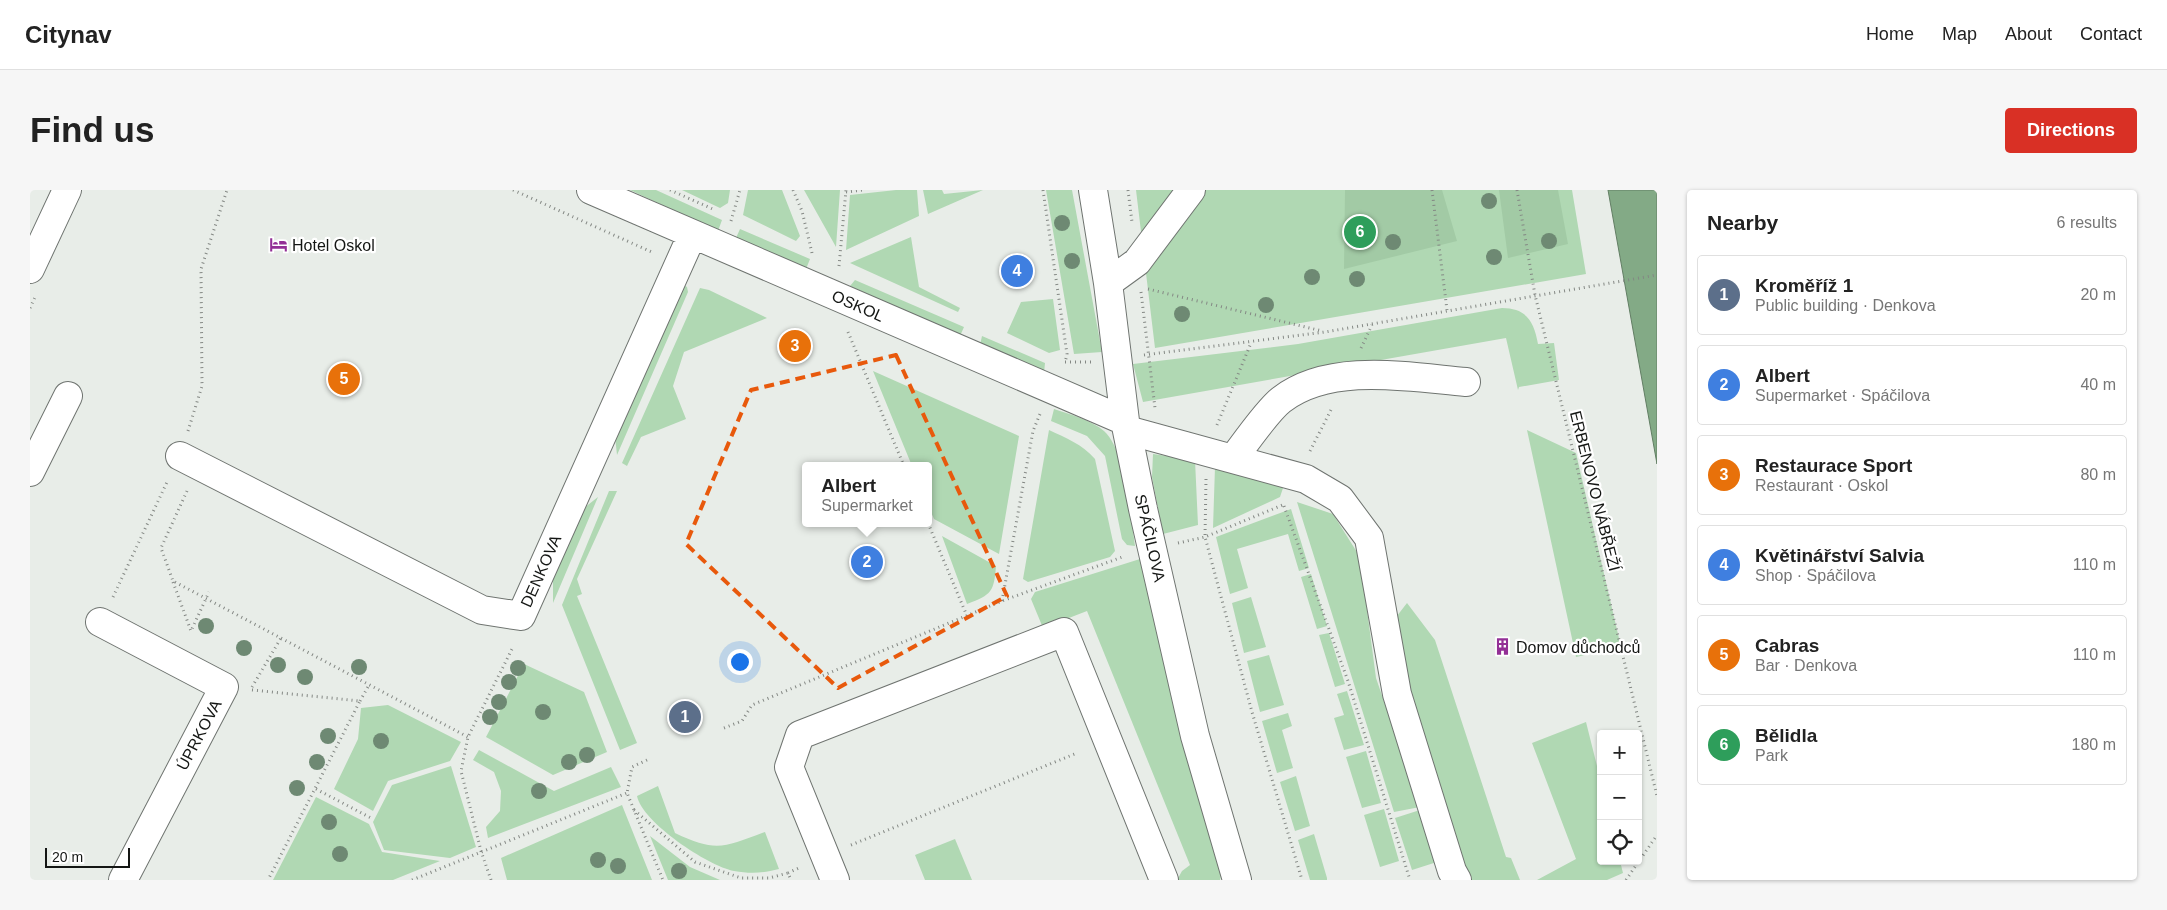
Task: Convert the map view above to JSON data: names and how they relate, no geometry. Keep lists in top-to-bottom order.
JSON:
{
  "streets": {
    "street": [
      "OSKOL",
      "SPÁČILOVA",
      "DENKOVA",
      "ÚPRKOVA"
    ],
    "path": ["ERBENOVO NÁBŘEŽÍ"]
  },
  "crossings": [
    ["OSKOL", "SPÁČILOVA"],
    ["OSKOL", "DENKOVA"]
  ],
  "places": {
    "hotel": ["Hotel Oskol"],
    "building": ["Domov důchodců"]
  },
  "scale_bar": "20 m",
  "page": {
    "header": "Citynav",
    "nav": [
      "Home",
      "Map",
      "About",
      "Contact"
    ],
    "buttons": "Directions",
    "title": "Find us",
    "heading": ["Nearby", "6 results"],
    "pins": [
      "6",
      "4",
      "3",
      "5",
      "2",
      "1"
    ],
    "list": [
      {
        "mark": "1",
        "name": "Kroměříž 1",
        "note": "Public building · Denkova",
        "value": "20 m"
      },
      {
        "mark": "2",
        "name": "Albert",
        "note": "Supermarket · Spáčilova",
        "value": "40 m"
      },
      {
        "mark": "3",
        "name": "Restaurace Sport",
        "note": "Restaurant · Oskol",
        "value": "80 m"
      },
      {
        "mark": "4",
        "name": "Květinářství Salvia",
        "note": "Shop · Spáčilova",
        "value": "110 m"
      },
      {
        "mark": "5",
        "name": "Cabras",
        "note": "Bar · Denkova",
        "value": "110 m"
      },
      {
        "mark": "6",
        "name": "Bělidla",
        "note": "Park",
        "value": "180 m"
      }
    ],
    "popup": ["Albert", "Supermarket"],
    "map_buttons": ["+", "−"],
    "scale": "20 m"
  }
}
